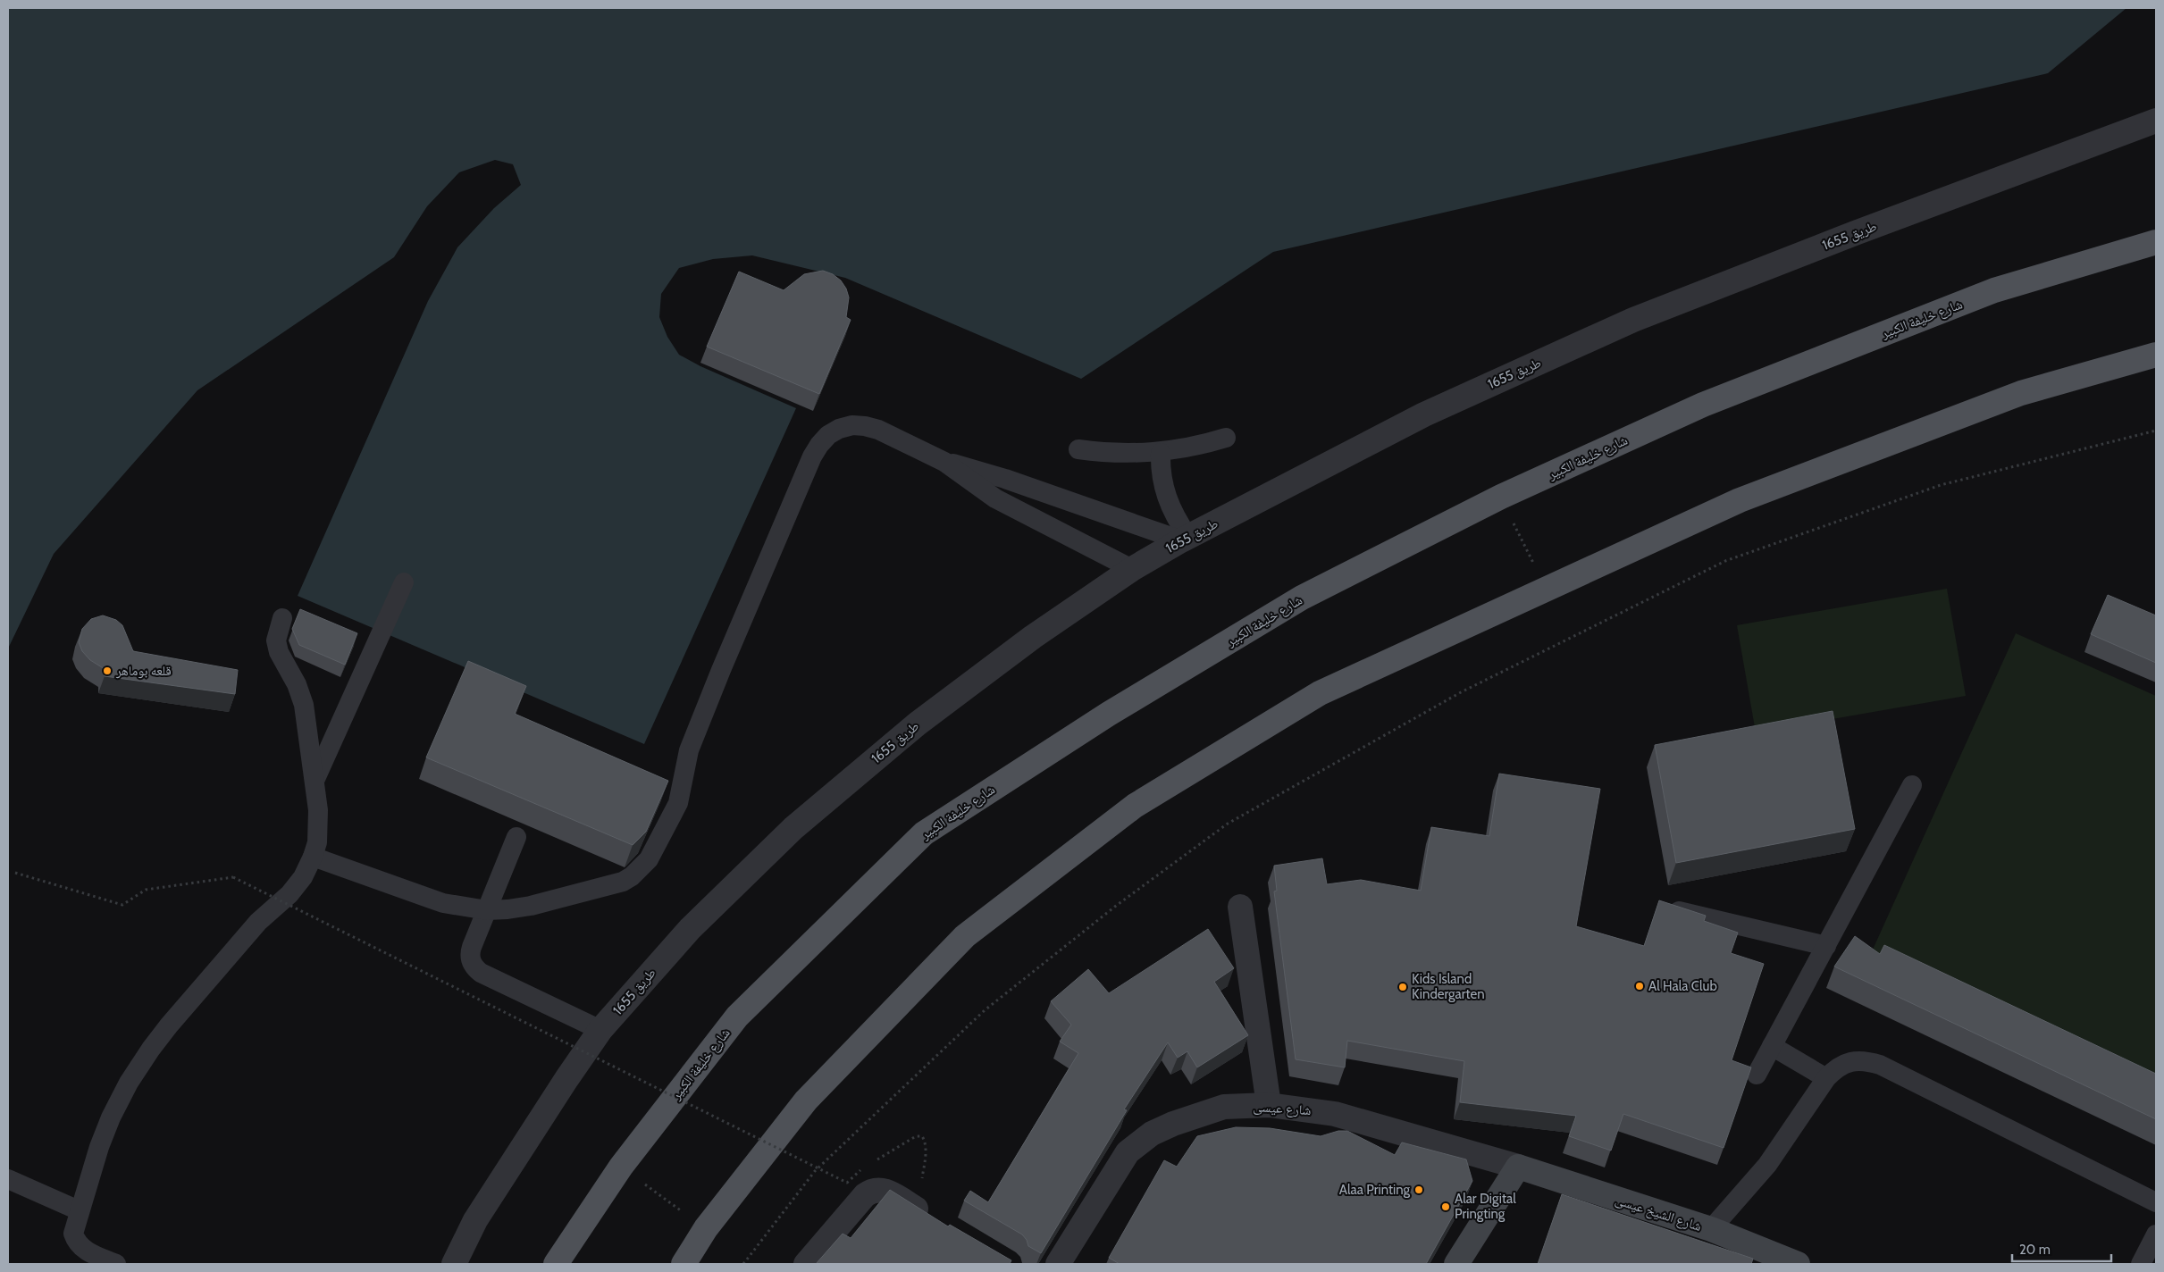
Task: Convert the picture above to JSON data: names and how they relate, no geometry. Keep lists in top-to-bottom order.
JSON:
{
  "streets": {
    "main road": ["شارع خليفة الكبير"],
    "street": ["طريق 1655", "شارع عيسى", "شارع الشيخ عيسى"]
  },
  "crossings": [
    ["شارع عيسى", "شارع الشيخ عيسى"]
  ],
  "places": [
    "قلعه بوماهر",
    "Al Hala Club",
    "Kids Island Kindergarten",
    "Alaa Printing",
    "Alar Digital Pringting"
  ],
  "scale_bar": "20 m"
}
